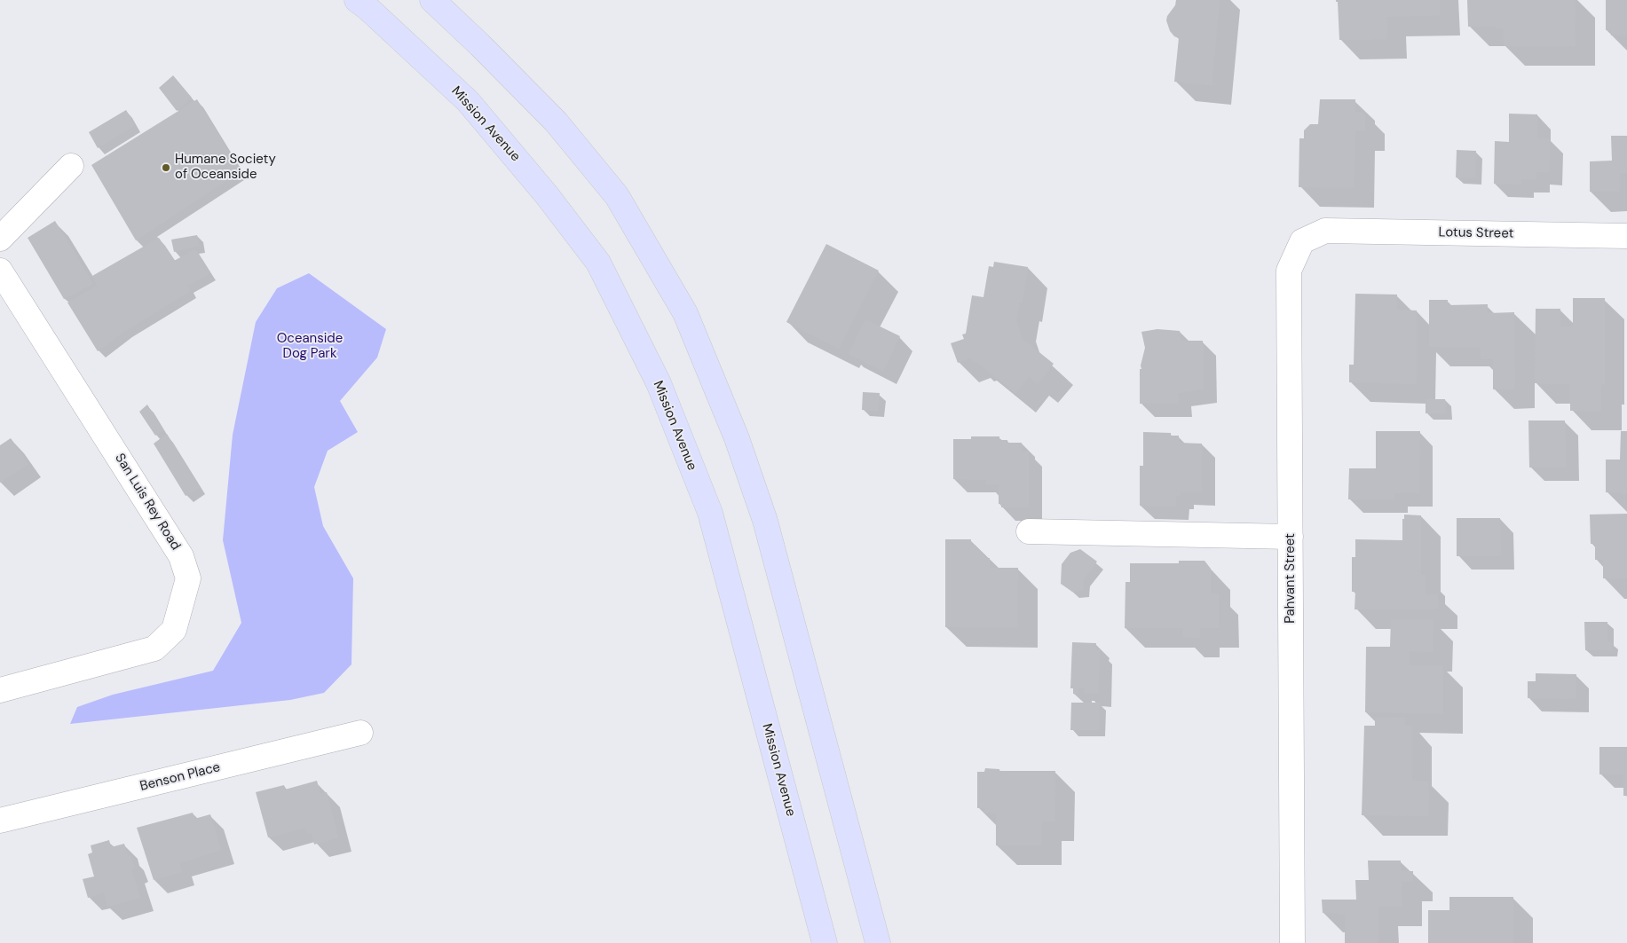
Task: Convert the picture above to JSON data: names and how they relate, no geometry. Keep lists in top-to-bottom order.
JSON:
{
  "streets": {
    "main road": ["Mission Avenue"],
    "street": [
      "Lotus Street",
      "San Luis Rey Road",
      "Pahvant Street",
      "Benson Place"
    ]
  },
  "crossings": [
    ["Lotus Street", "Pahvant Street"]
  ],
  "parks": ["Oceanside Dog Park"],
  "places": ["Humane Society of Oceanside"]
}
